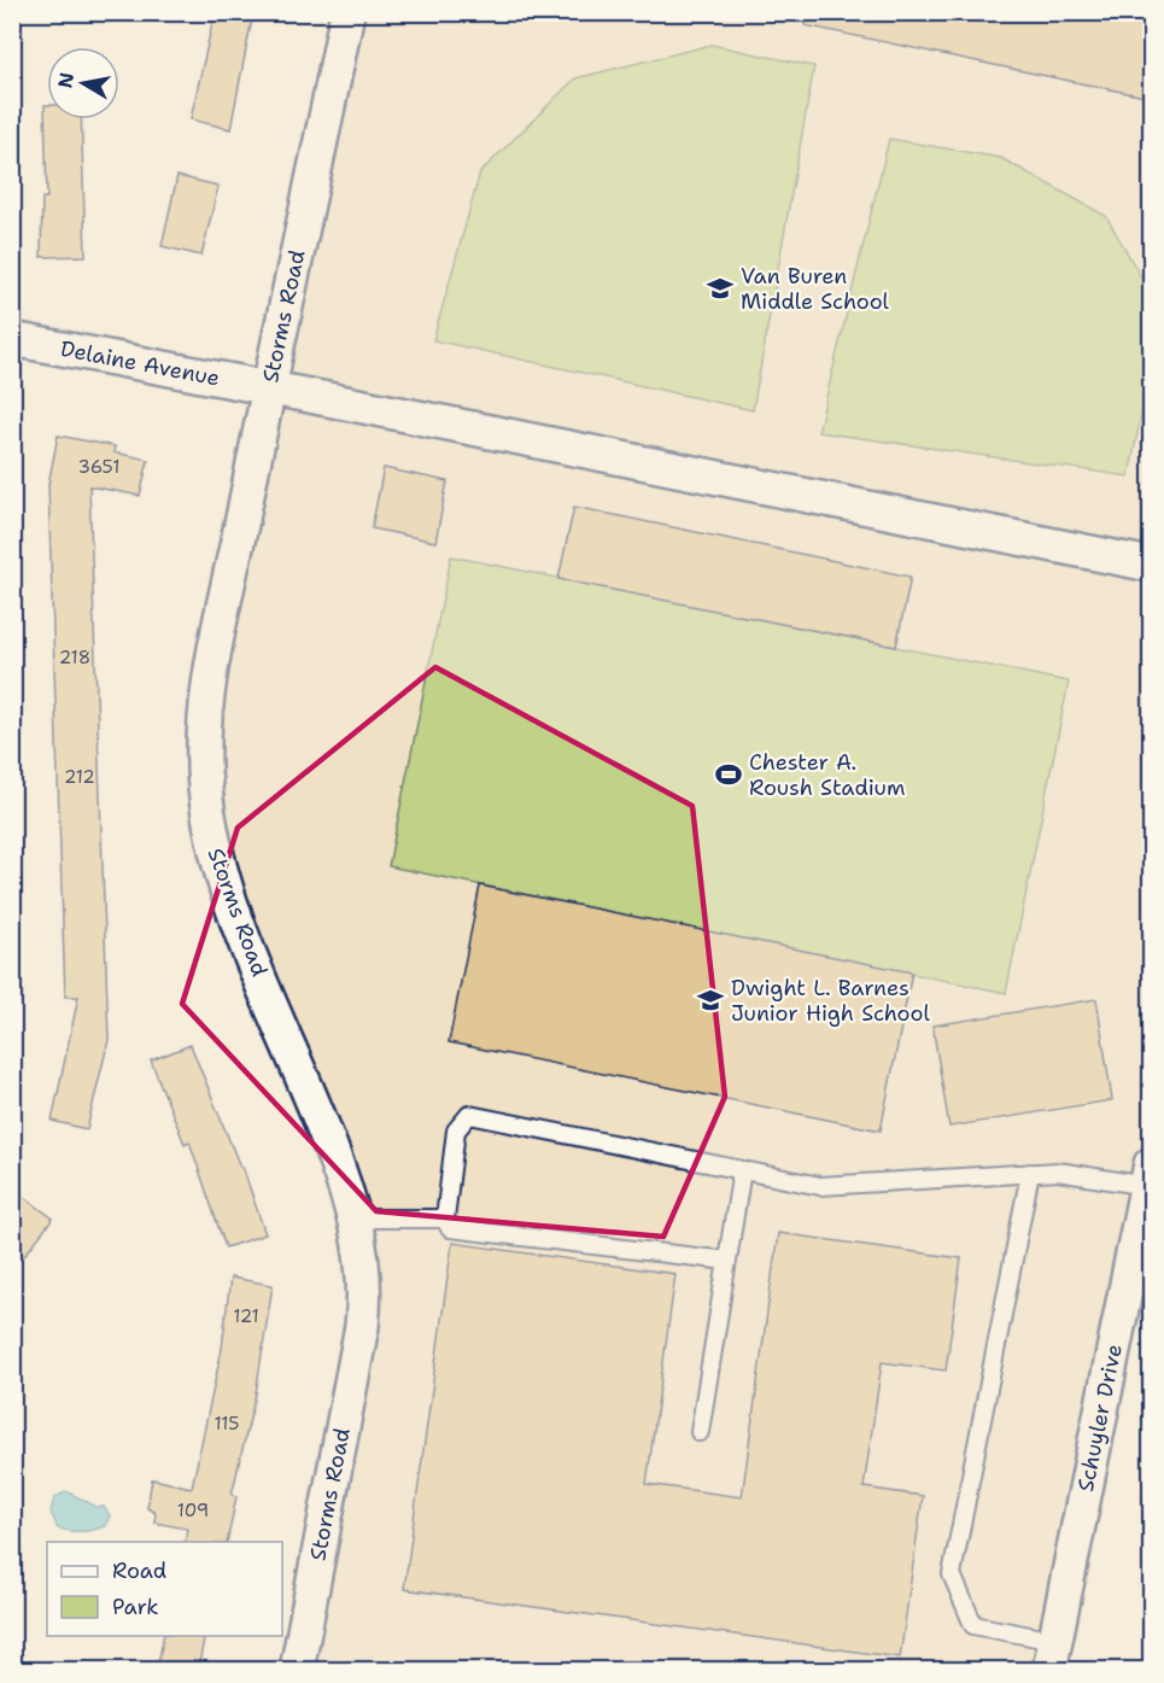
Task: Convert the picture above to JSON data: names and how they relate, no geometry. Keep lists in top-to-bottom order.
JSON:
{
  "streets": {
    "street": ["Storms Road", "Delaine Avenue", "Schuyler Drive"]
  },
  "crossings": [
    ["Storms Road", "Delaine Avenue"]
  ],
  "places": {
    "school or university": ["Van Buren Middle School", "Dwight L. Barnes Junior High School"],
    "sports": ["Chester A. Roush Stadium"]
  },
  "house_numbers": [
    "3651",
    "218",
    "212",
    "121",
    "115",
    "109"
  ],
  "legend": ["Road", "Park"],
  "north": "left"
}
